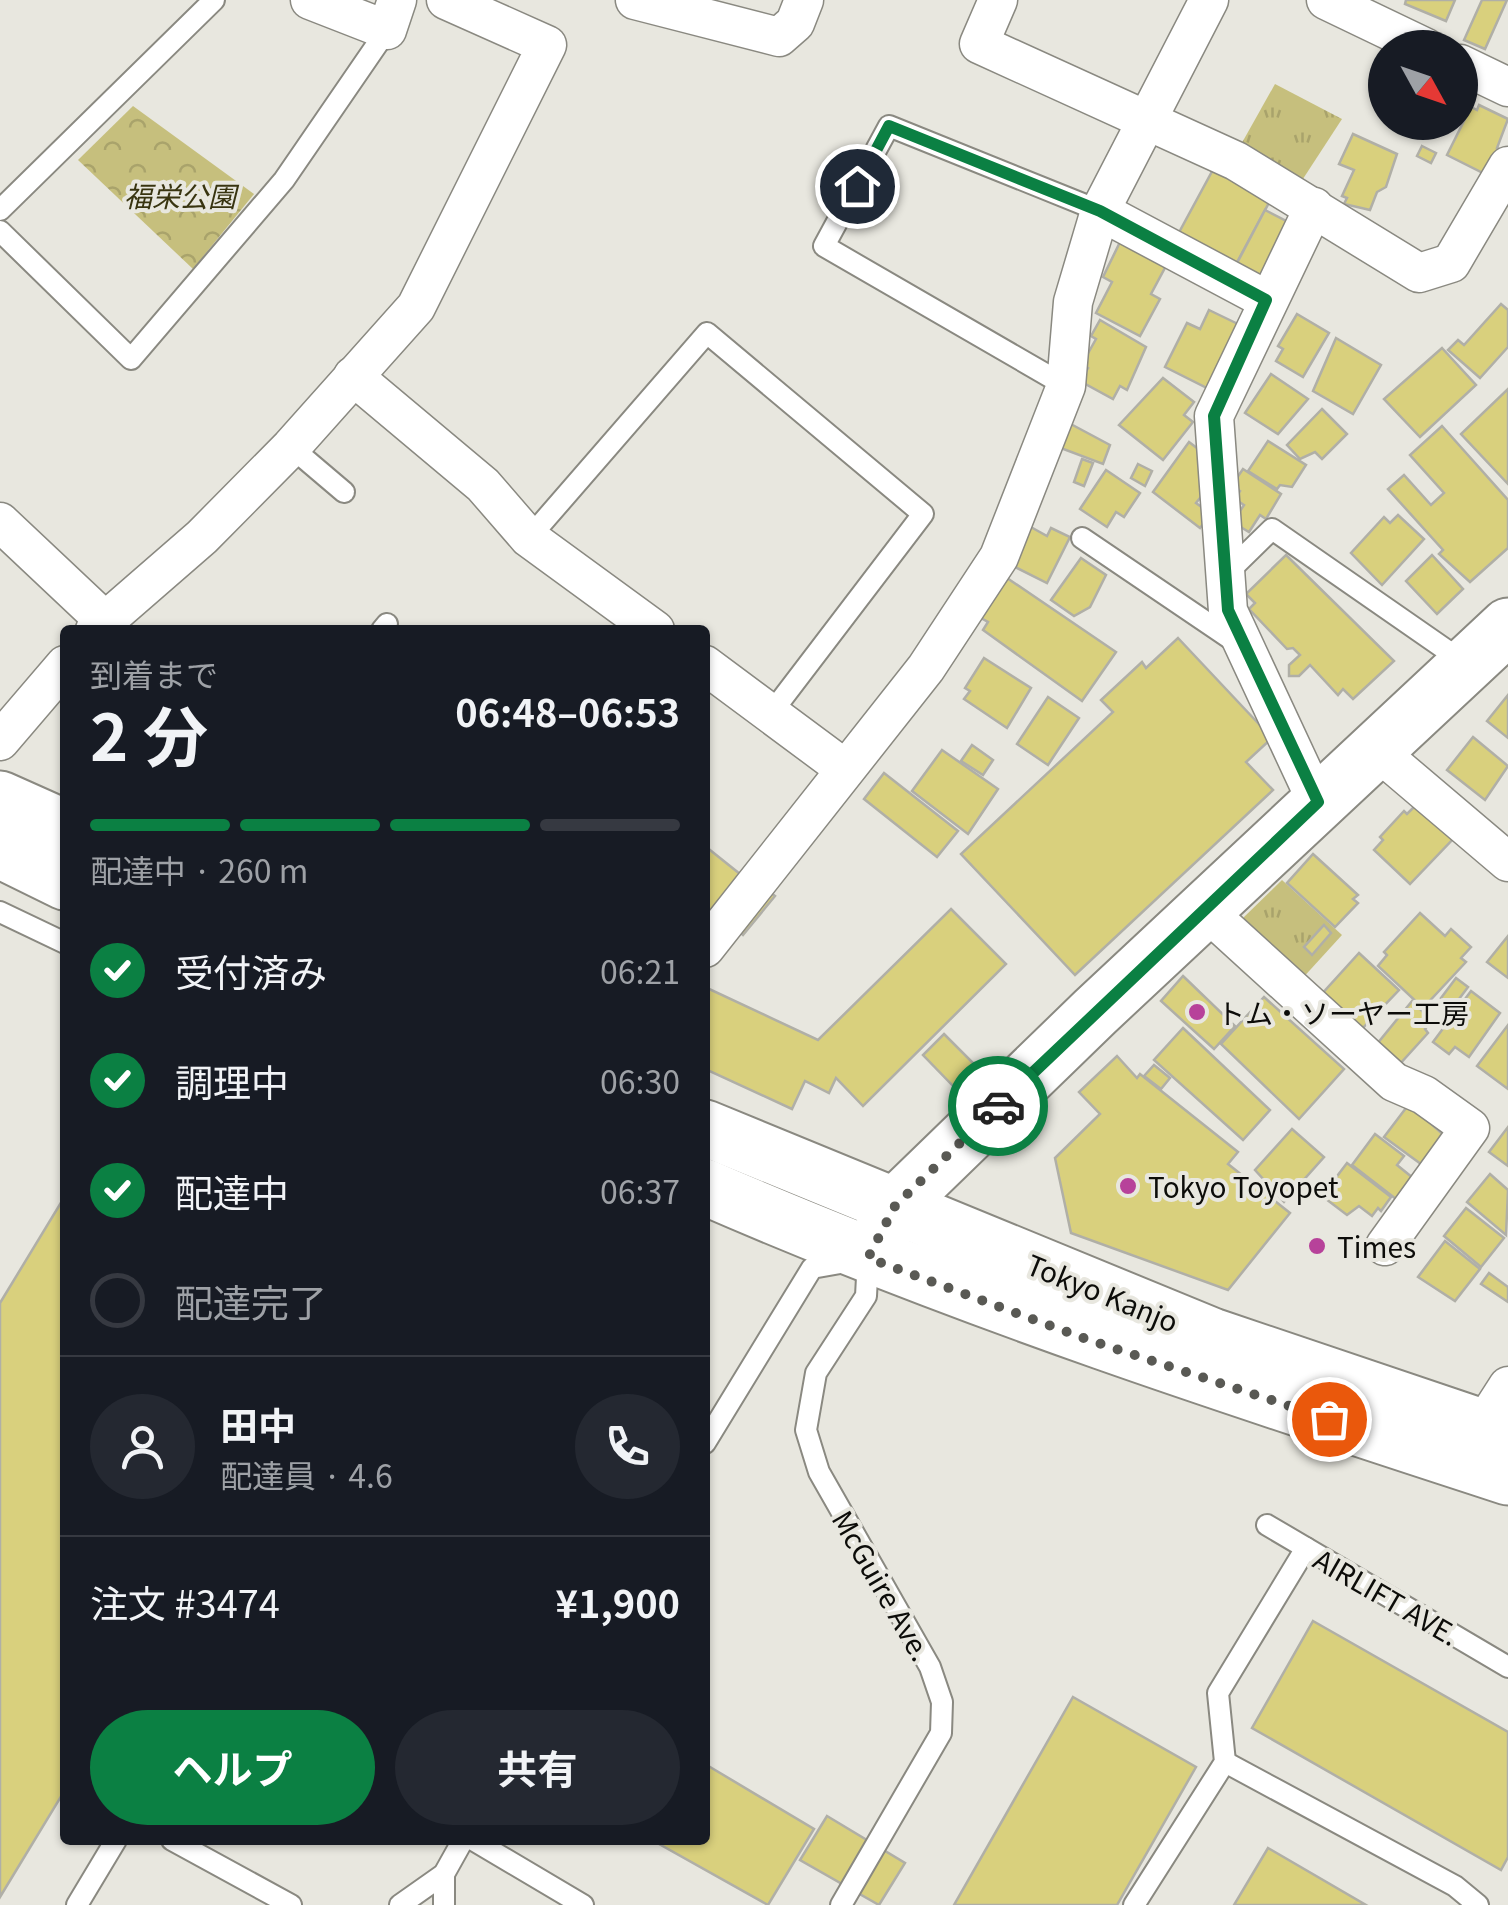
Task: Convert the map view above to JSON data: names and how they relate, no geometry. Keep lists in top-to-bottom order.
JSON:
{
  "streets": {
    "main road": ["Tokyo Kanjo"],
    "lane": ["McGuire Ave.", "AIRLIFT AVE."]
  },
  "crossings": [
    ["Tokyo Kanjo", "McGuire Ave."]
  ],
  "parks": ["福栄公園"],
  "places": ["トム・ソーヤー工房", "Tokyo Toyopet", "Times"],
  "north": "bottom right",
  "page": {
    "heading": ["2 分", "到着まで", "06:48–06:53"],
    "panel": [
      "田中",
      "配達員 · 4.6",
      "注文 #3474",
      "¥1,900"
    ],
    "bar": "配達中 · 260 m",
    "list": [
      ["受付済み", "06:21"],
      ["調理中", "06:30"],
      ["配達中", "06:37"],
      "配達完了"
    ],
    "buttons": ["ヘルプ", "共有"]
  }
}
